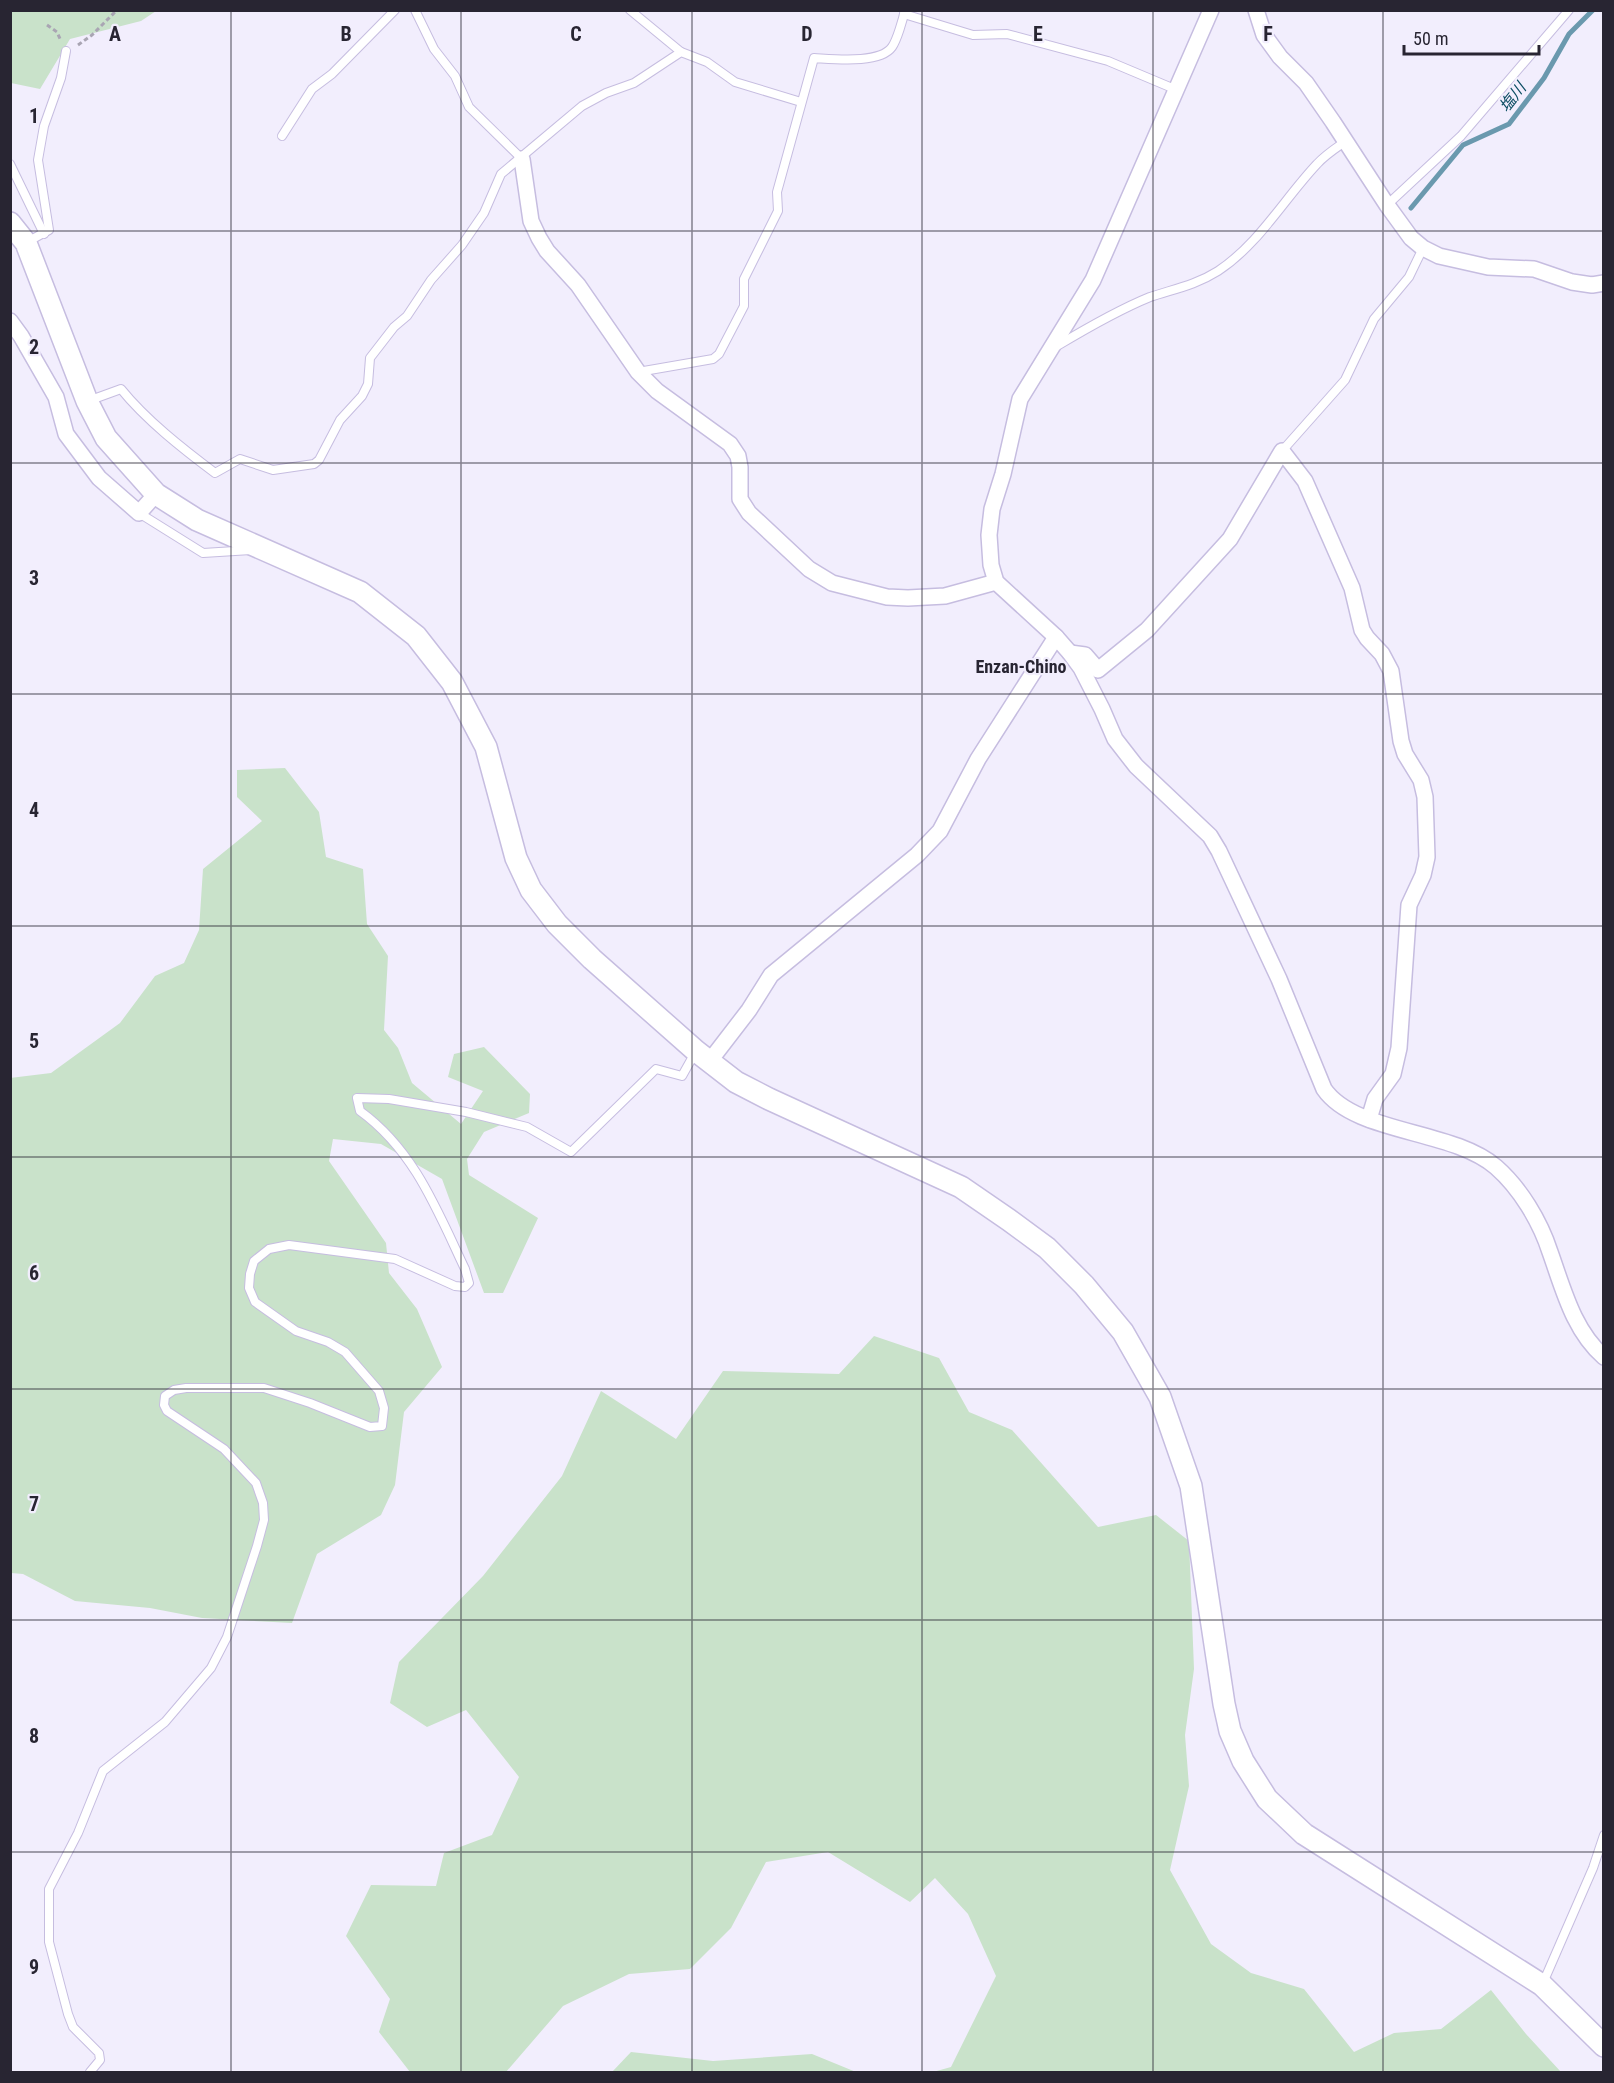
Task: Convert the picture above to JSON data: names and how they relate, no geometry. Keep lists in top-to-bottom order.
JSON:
{
  "districts": ["Enzan-Chino"],
  "water": ["塩川"],
  "scale_bar": "50 m",
  "grid": {
    "columns": [
      "A",
      "B",
      "C",
      "D",
      "E",
      "F"
    ],
    "rows": [
      "1",
      "2",
      "3",
      "4",
      "5",
      "6",
      "7",
      "8",
      "9"
    ]
  }
}
